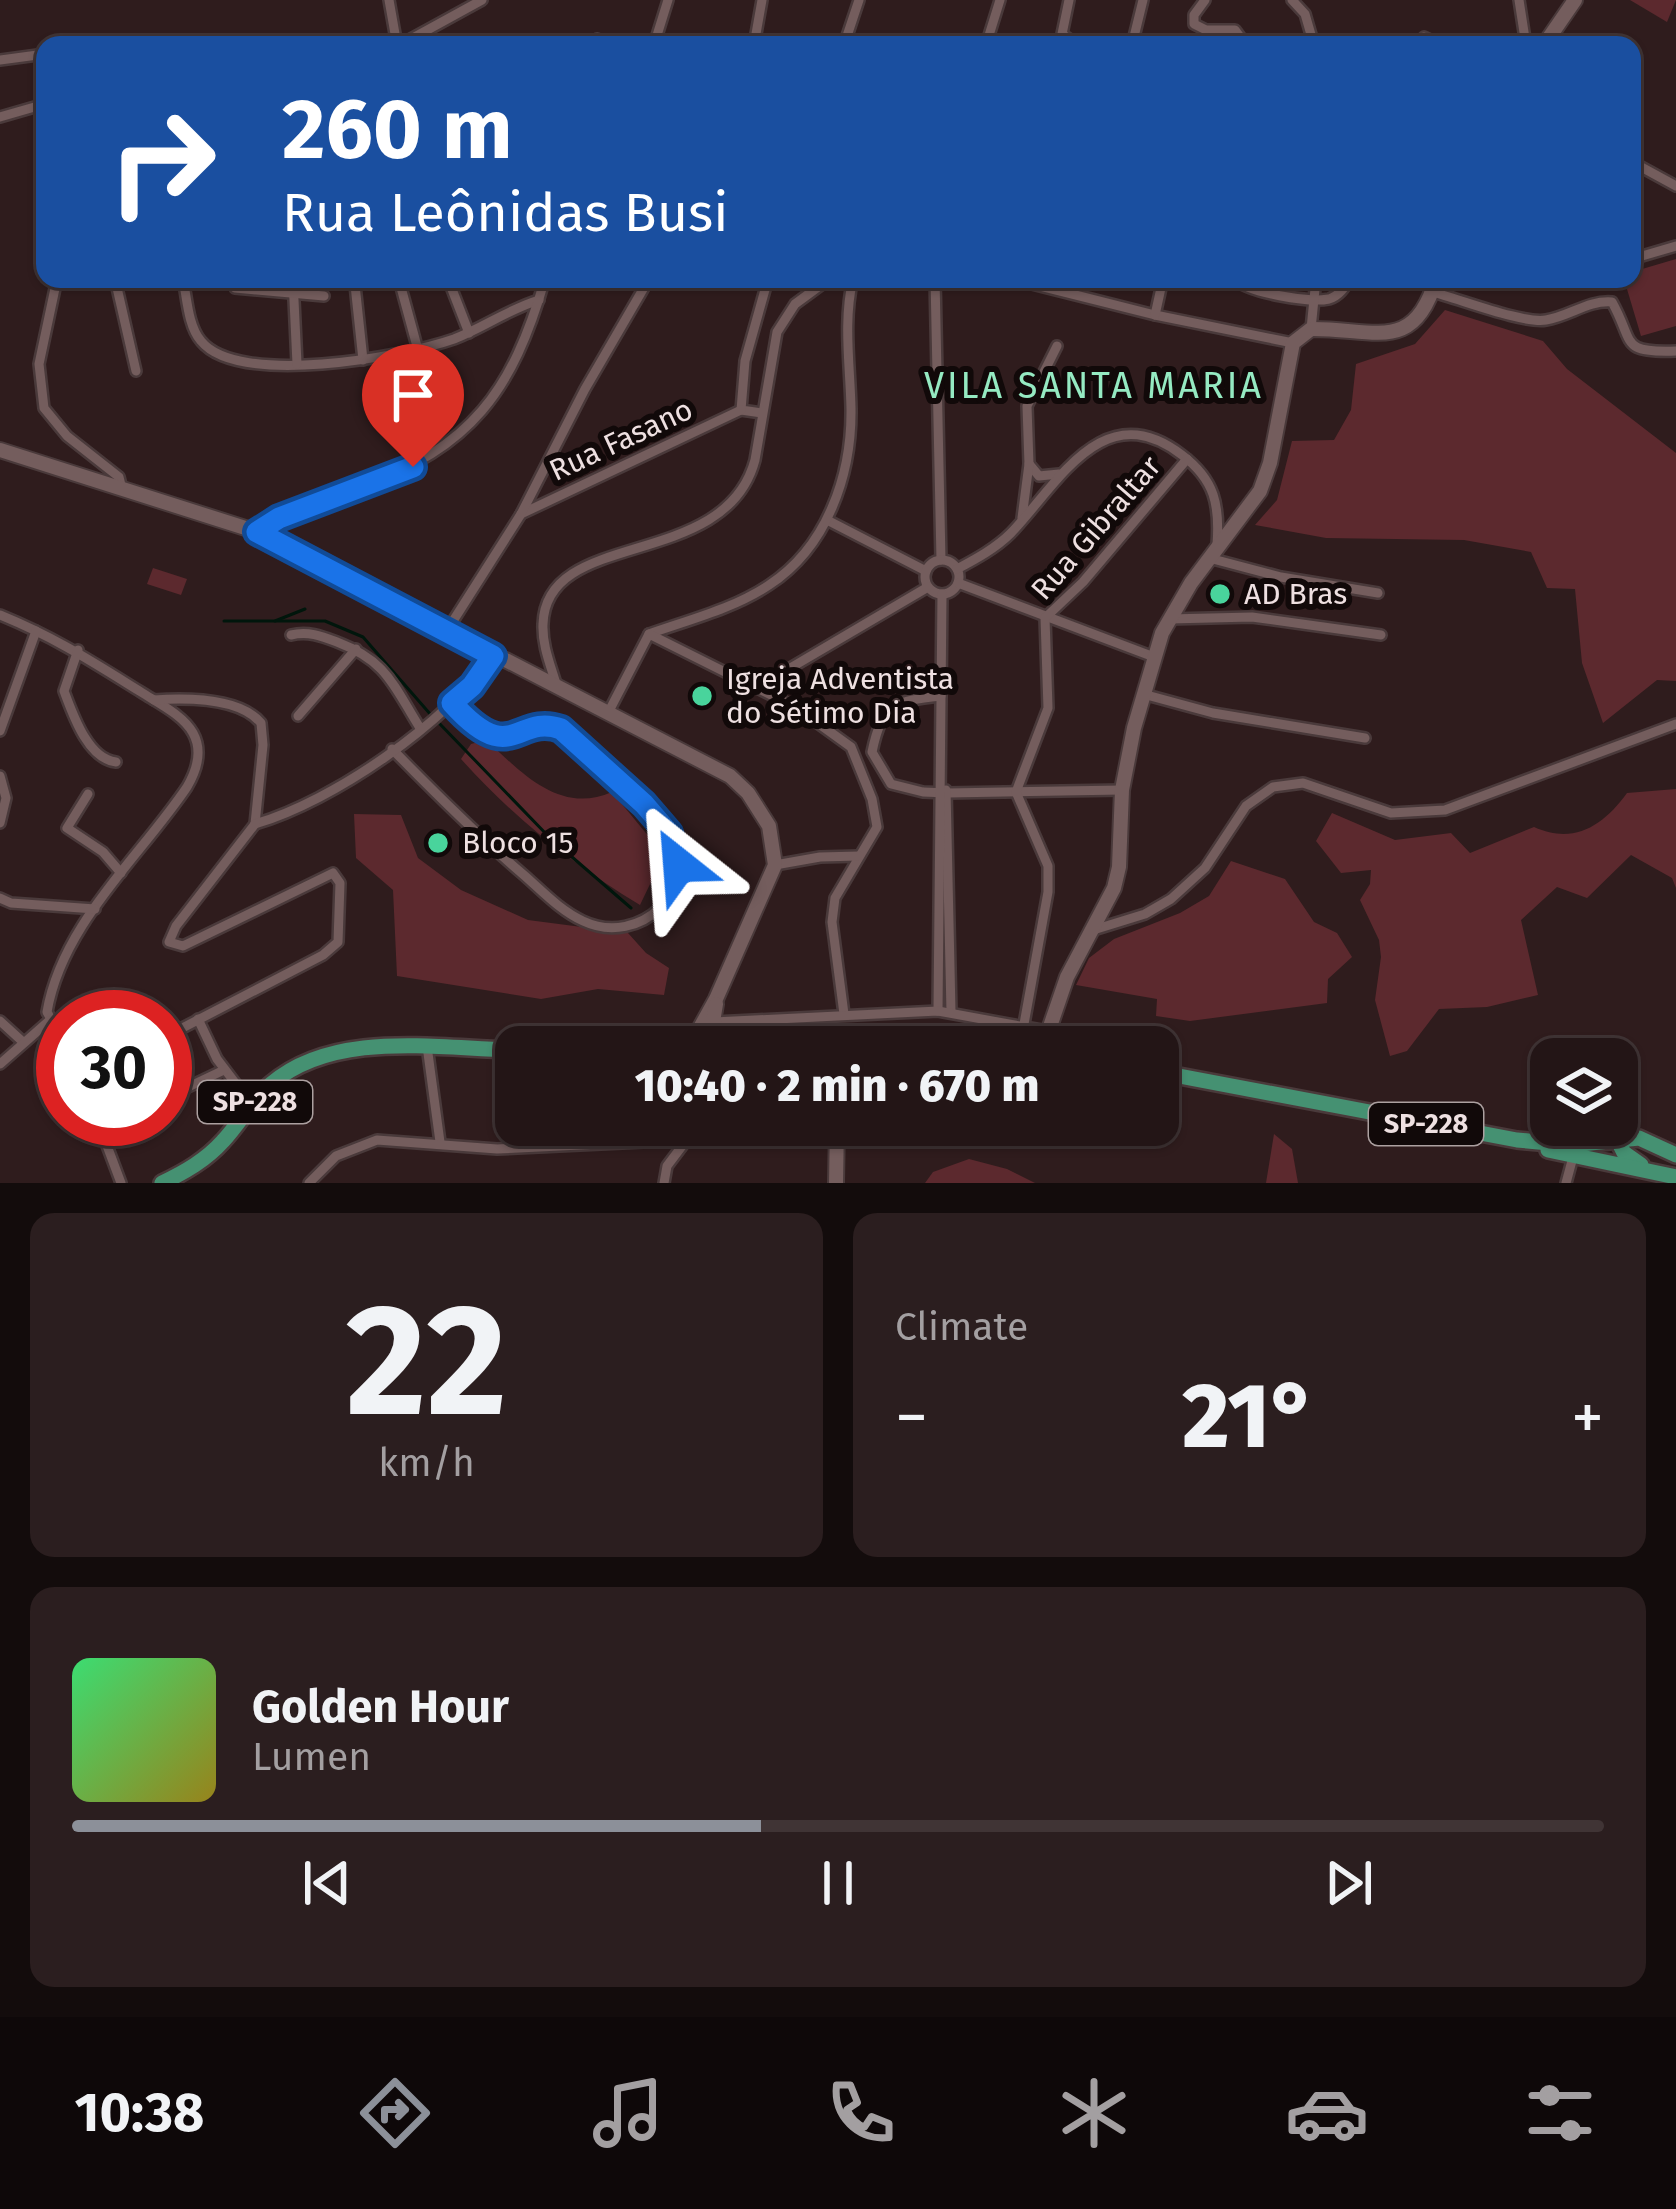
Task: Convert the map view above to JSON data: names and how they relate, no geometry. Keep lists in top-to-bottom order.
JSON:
{
  "streets": {
    "main road": ["SP-228"],
    "street": ["Rua Fasano", "Rua Gibraltar"]
  },
  "districts": ["VILA SANTA MARIA"],
  "places": ["AD Bras", "Igreja Adventista do Sétimo Dia", "Bloco 15"],
  "page": {
    "turn": ["260 m", "Rua Leônidas Busi"],
    "limit": "30",
    "trip": "10:40 · 2 min · 670 m",
    "tile": [
      ["22", "km/h"],
      "Climate"
    ],
    "heat": ["−", "21°", "+"],
    "song": ["Golden Hour", "Lumen"],
    "tabs": "10:38"
  }
}
